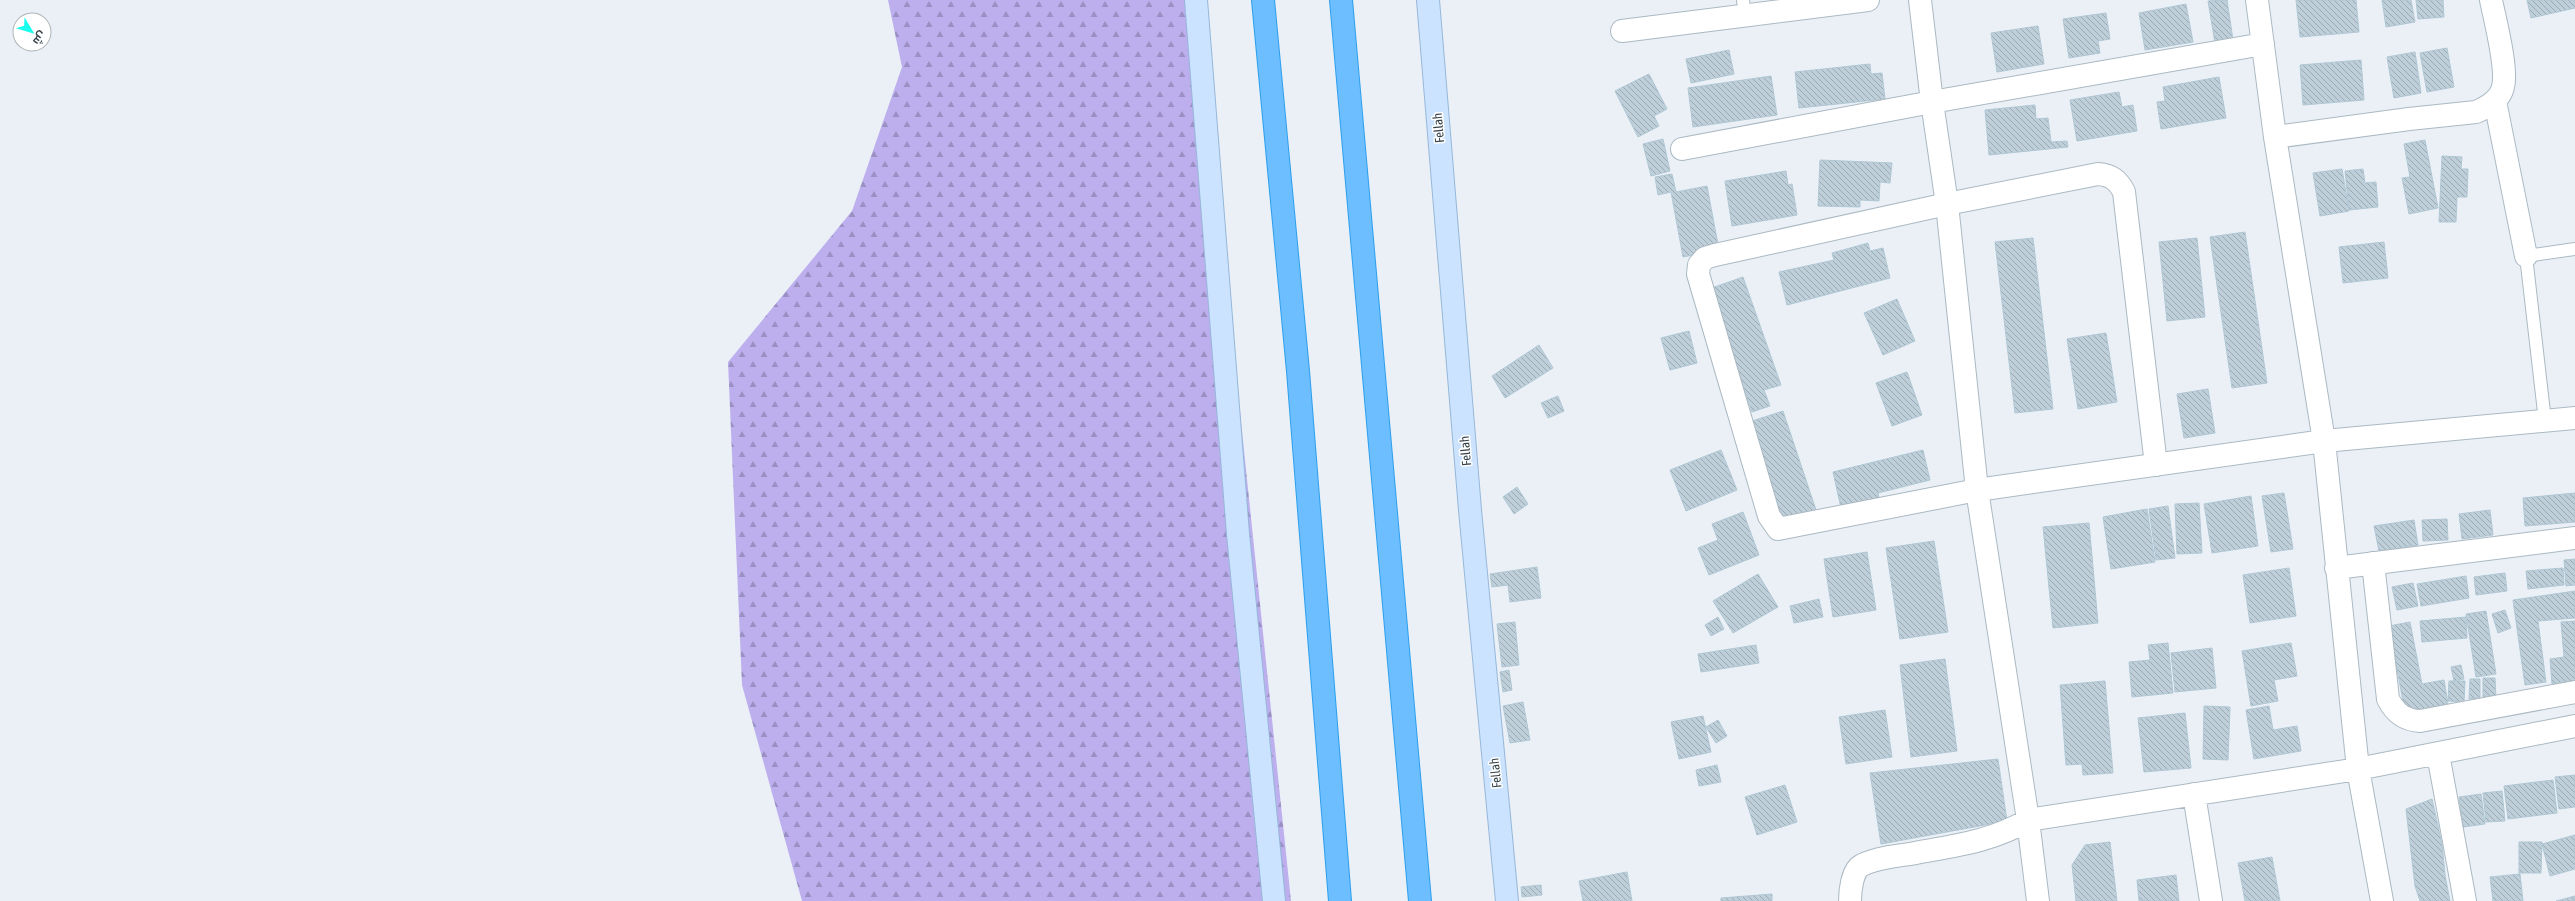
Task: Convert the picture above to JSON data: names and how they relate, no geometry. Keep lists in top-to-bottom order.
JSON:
{
  "streets": {
    "street": ["Fellah"]
  },
  "north": "bottom right"
}
